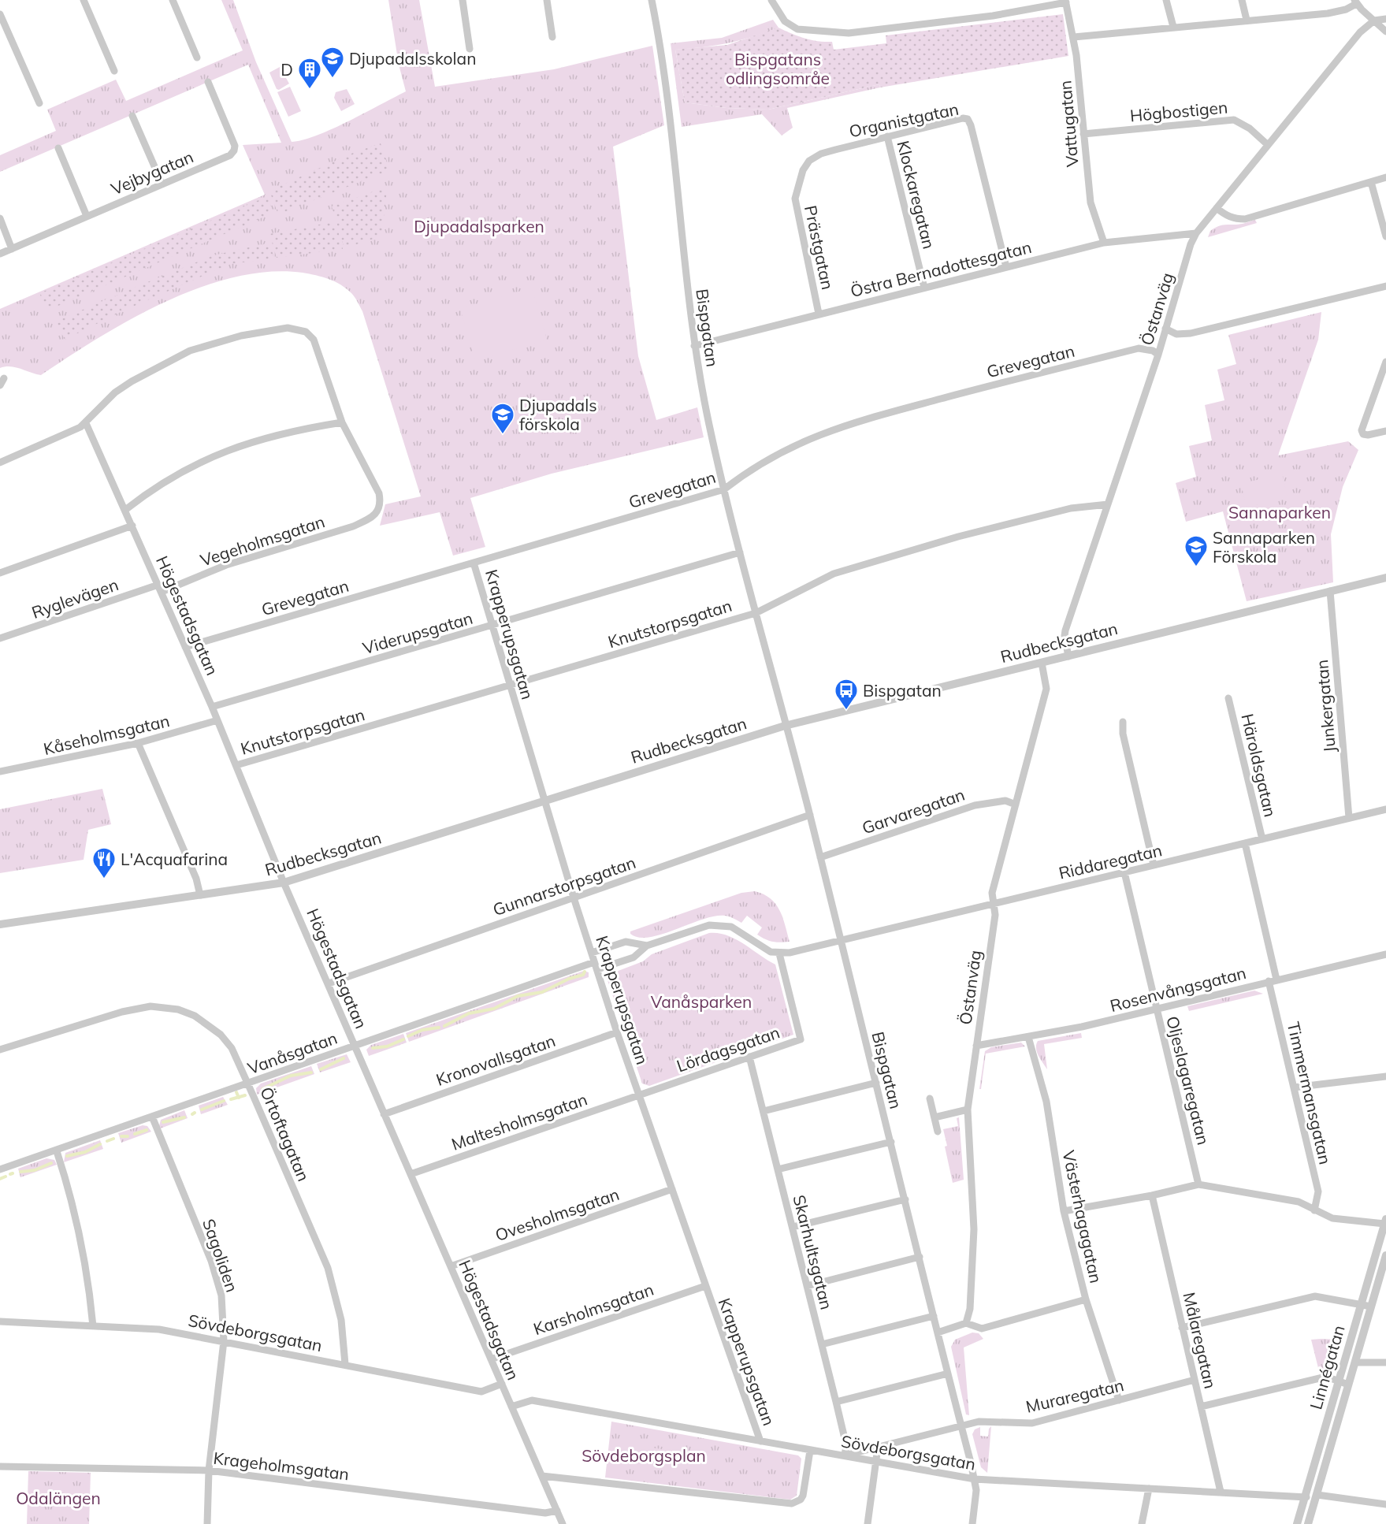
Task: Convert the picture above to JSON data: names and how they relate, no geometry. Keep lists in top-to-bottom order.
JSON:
{
  "streets": {
    "street": [
      "Högbostigen",
      "Organistgatan",
      "Vattugatan",
      "Vejbygatan",
      "Klockaregatan",
      "Prästgatan",
      "Östra Bernadottesgatan",
      "Östanväg",
      "Bispgatan",
      "Grevegatan",
      "Vegeholmsgatan",
      "Ryglevägen",
      "Högestadsgatan",
      "Knutstorpsgatan",
      "Viderupsgatan",
      "Krapperupsgatan",
      "Rudbecksgatan",
      "Junkergatan",
      "Kåseholmsgatan",
      "Häroldsgatan",
      "Garvaregatan",
      "Riddaregatan",
      "Gunnarstorpsgatan",
      "Rosenvångsgatan",
      "Lördagsgatan",
      "Vanåsgatan",
      "Kronovallsgatan",
      "Oljeslagaregatan",
      "Timmermansgatan",
      "Maltesholmsgatan",
      "Örtoftagatan",
      "Ovesholmsgatan",
      "Västerhagagatan",
      "Skarhultsgatan",
      "Sagoliden",
      "Karsholmsgatan",
      "Sövdeborgsgatan",
      "Målaregatan",
      "Linnégatan",
      "Muraregatan",
      "Krageholmsgatan"
    ]
  },
  "crossings": [
    ["Högbostigen", "Vattugatan"],
    ["Högbostigen", "Östanväg"],
    ["Organistgatan", "Klockaregatan"],
    ["Organistgatan", "Prästgatan"],
    ["Organistgatan", "Östra Bernadottesgatan"],
    ["Vattugatan", "Östra Bernadottesgatan"],
    ["Klockaregatan", "Östra Bernadottesgatan"],
    ["Prästgatan", "Östra Bernadottesgatan"],
    ["Östra Bernadottesgatan", "Östanväg"],
    ["Östra Bernadottesgatan", "Bispgatan"],
    ["Östanväg", "Grevegatan"],
    ["Östanväg", "Knutstorpsgatan"],
    ["Östanväg", "Rudbecksgatan"],
    ["Östanväg", "Garvaregatan"],
    ["Östanväg", "Riddaregatan"],
    ["Östanväg", "Rosenvångsgatan"],
    ["Bispgatan", "Grevegatan"],
    ["Bispgatan", "Knutstorpsgatan"],
    ["Bispgatan", "Viderupsgatan"],
    ["Bispgatan", "Rudbecksgatan"],
    ["Bispgatan", "Garvaregatan"],
    ["Bispgatan", "Riddaregatan"],
    ["Bispgatan", "Gunnarstorpsgatan"],
    ["Bispgatan", "Sövdeborgsgatan"],
    ["Bispgatan", "Muraregatan"],
    ["Grevegatan", "Högestadsgatan"],
    ["Grevegatan", "Krapperupsgatan"],
    ["Vegeholmsgatan", "Ryglevägen"],
    ["Vegeholmsgatan", "Högestadsgatan"],
    ["Ryglevägen", "Högestadsgatan"],
    ["Högestadsgatan", "Knutstorpsgatan"],
    ["Högestadsgatan", "Viderupsgatan"],
    ["Högestadsgatan", "Rudbecksgatan"],
    ["Högestadsgatan", "Kåseholmsgatan"],
    ["Högestadsgatan", "Gunnarstorpsgatan"],
    ["Högestadsgatan", "Vanåsgatan"],
    ["Högestadsgatan", "Kronovallsgatan"],
    ["Högestadsgatan", "Maltesholmsgatan"],
    ["Högestadsgatan", "Ovesholmsgatan"],
    ["Högestadsgatan", "Karsholmsgatan"],
    ["Högestadsgatan", "Sövdeborgsgatan"],
    ["Högestadsgatan", "Krageholmsgatan"],
    ["Knutstorpsgatan", "Krapperupsgatan"],
    ["Viderupsgatan", "Krapperupsgatan"],
    ["Krapperupsgatan", "Rudbecksgatan"],
    ["Krapperupsgatan", "Gunnarstorpsgatan"],
    ["Krapperupsgatan", "Lördagsgatan"],
    ["Krapperupsgatan", "Vanåsgatan"],
    ["Krapperupsgatan", "Kronovallsgatan"],
    ["Krapperupsgatan", "Maltesholmsgatan"],
    ["Krapperupsgatan", "Ovesholmsgatan"],
    ["Krapperupsgatan", "Karsholmsgatan"],
    ["Krapperupsgatan", "Sövdeborgsgatan"],
    ["Rudbecksgatan", "Junkergatan"],
    ["Junkergatan", "Riddaregatan"],
    ["Häroldsgatan", "Riddaregatan"],
    ["Riddaregatan", "Oljeslagaregatan"],
    ["Riddaregatan", "Timmermansgatan"],
    ["Rosenvångsgatan", "Oljeslagaregatan"],
    ["Rosenvångsgatan", "Timmermansgatan"],
    ["Rosenvångsgatan", "Västerhagagatan"],
    ["Lördagsgatan", "Maltesholmsgatan"],
    ["Lördagsgatan", "Skarhultsgatan"],
    ["Vanåsgatan", "Örtoftagatan"],
    ["Vanåsgatan", "Sagoliden"],
    ["Örtoftagatan", "Sövdeborgsgatan"],
    ["Västerhagagatan", "Muraregatan"],
    ["Skarhultsgatan", "Sövdeborgsgatan"],
    ["Skarhultsgatan", "Muraregatan"],
    ["Sagoliden", "Sövdeborgsgatan"],
    ["Sagoliden", "Krageholmsgatan"],
    ["Sövdeborgsgatan", "Målaregatan"],
    ["Sövdeborgsgatan", "Linnégatan"],
    ["Sövdeborgsgatan", "Muraregatan"],
    ["Målaregatan", "Muraregatan"]
  ],
  "parks": [
    "Bispgatans odlingsområe",
    "Djupadalsparken",
    "Sannaparken",
    "Vanåsparken",
    "Sövdeborgsplan",
    "Odalängen"
  ],
  "places": {
    "school or university": ["Djupadalsskolan", "Djupadals förskola", "Sannaparken Förskola"],
    "building": ["D"],
    "bus stop": ["Bispgatan"],
    "restaurant": ["L'Acquafarina"]
  }
}
